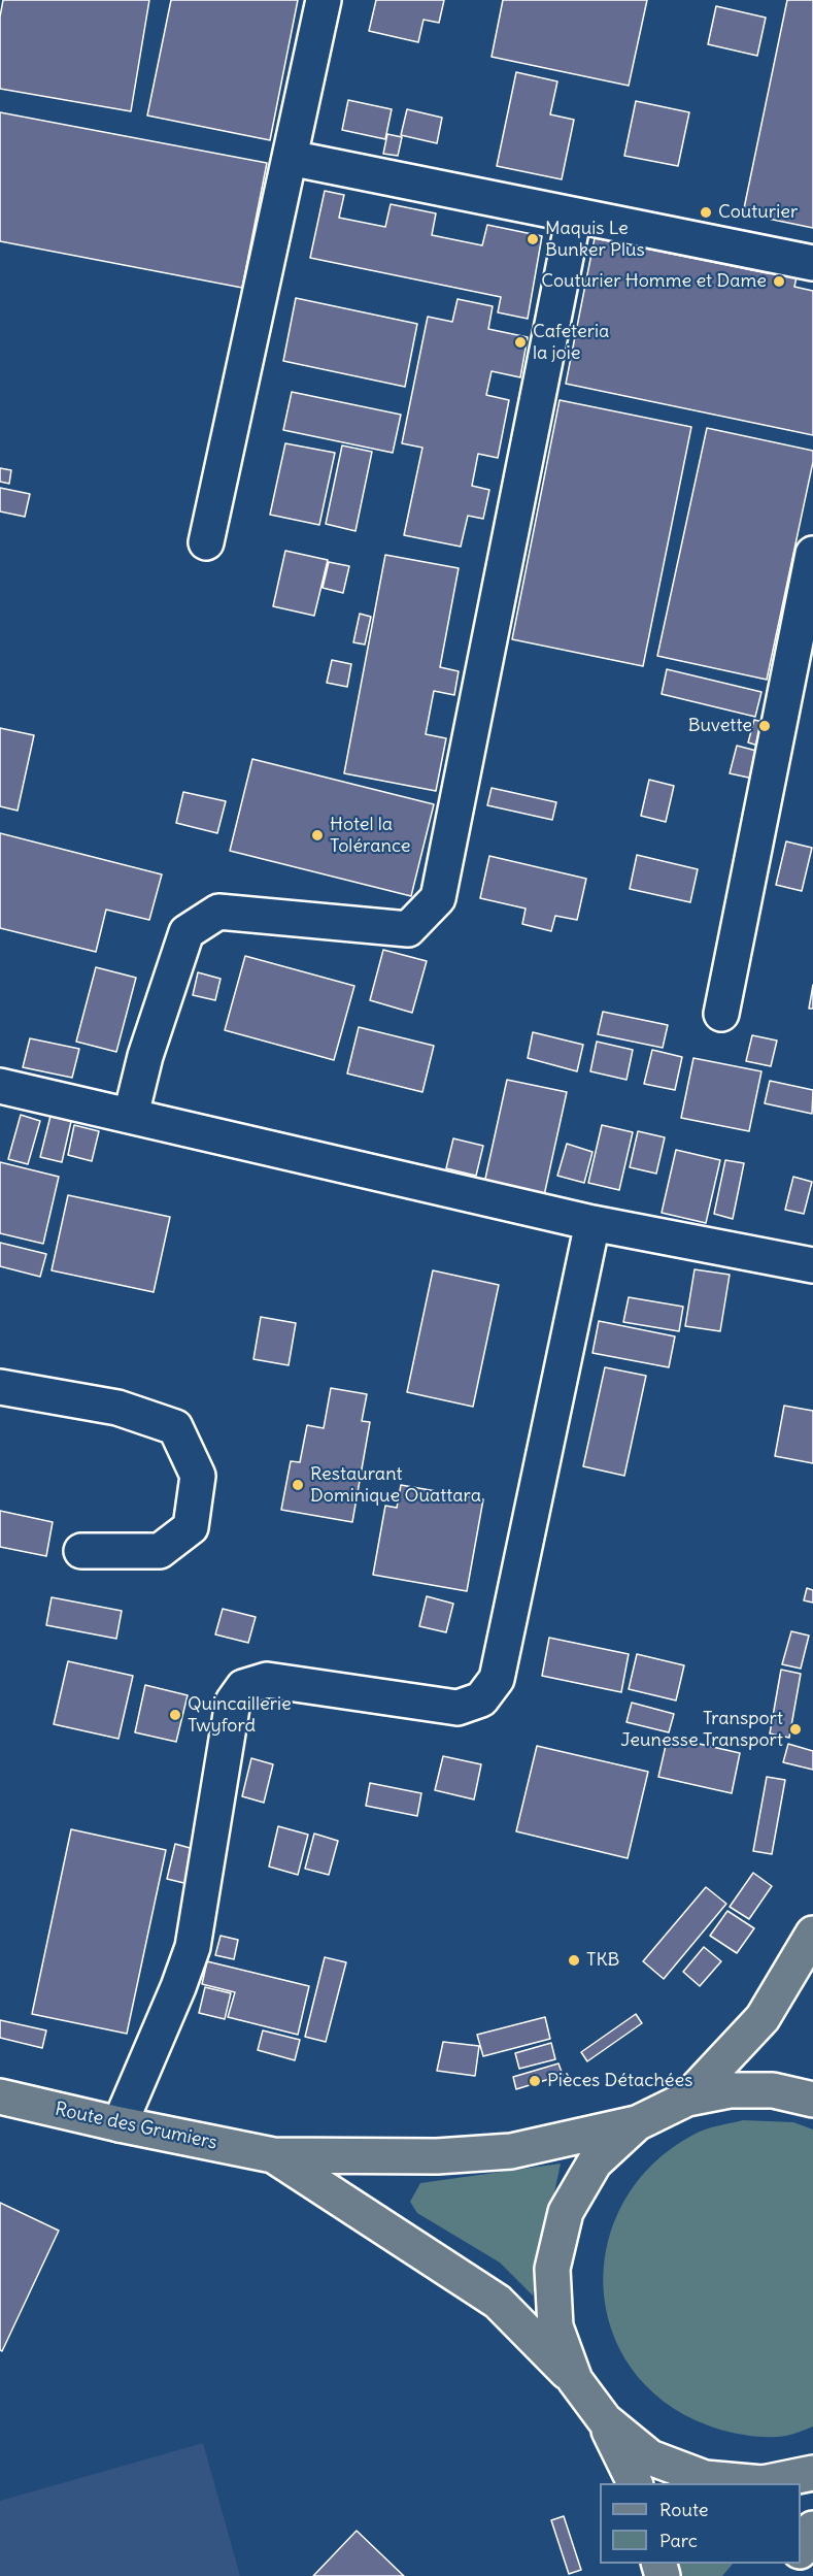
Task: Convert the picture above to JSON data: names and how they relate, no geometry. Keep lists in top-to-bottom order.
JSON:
{
  "streets": {
    "main road": ["Route des Grumiers"]
  },
  "places": [
    "Couturier",
    "Maquis Le Bunker Plus",
    "Couturier Homme et Dame",
    "Cafeteria la joie",
    "Buvette",
    "Hotel la Tolérance",
    "Restaurant Dominique Ouattara",
    "Quincaillerie Twyford",
    "Transport Jeunesse Transport",
    "TKB",
    "Pièces Détachées"
  ],
  "legend": ["Route", "Parc"]
}
